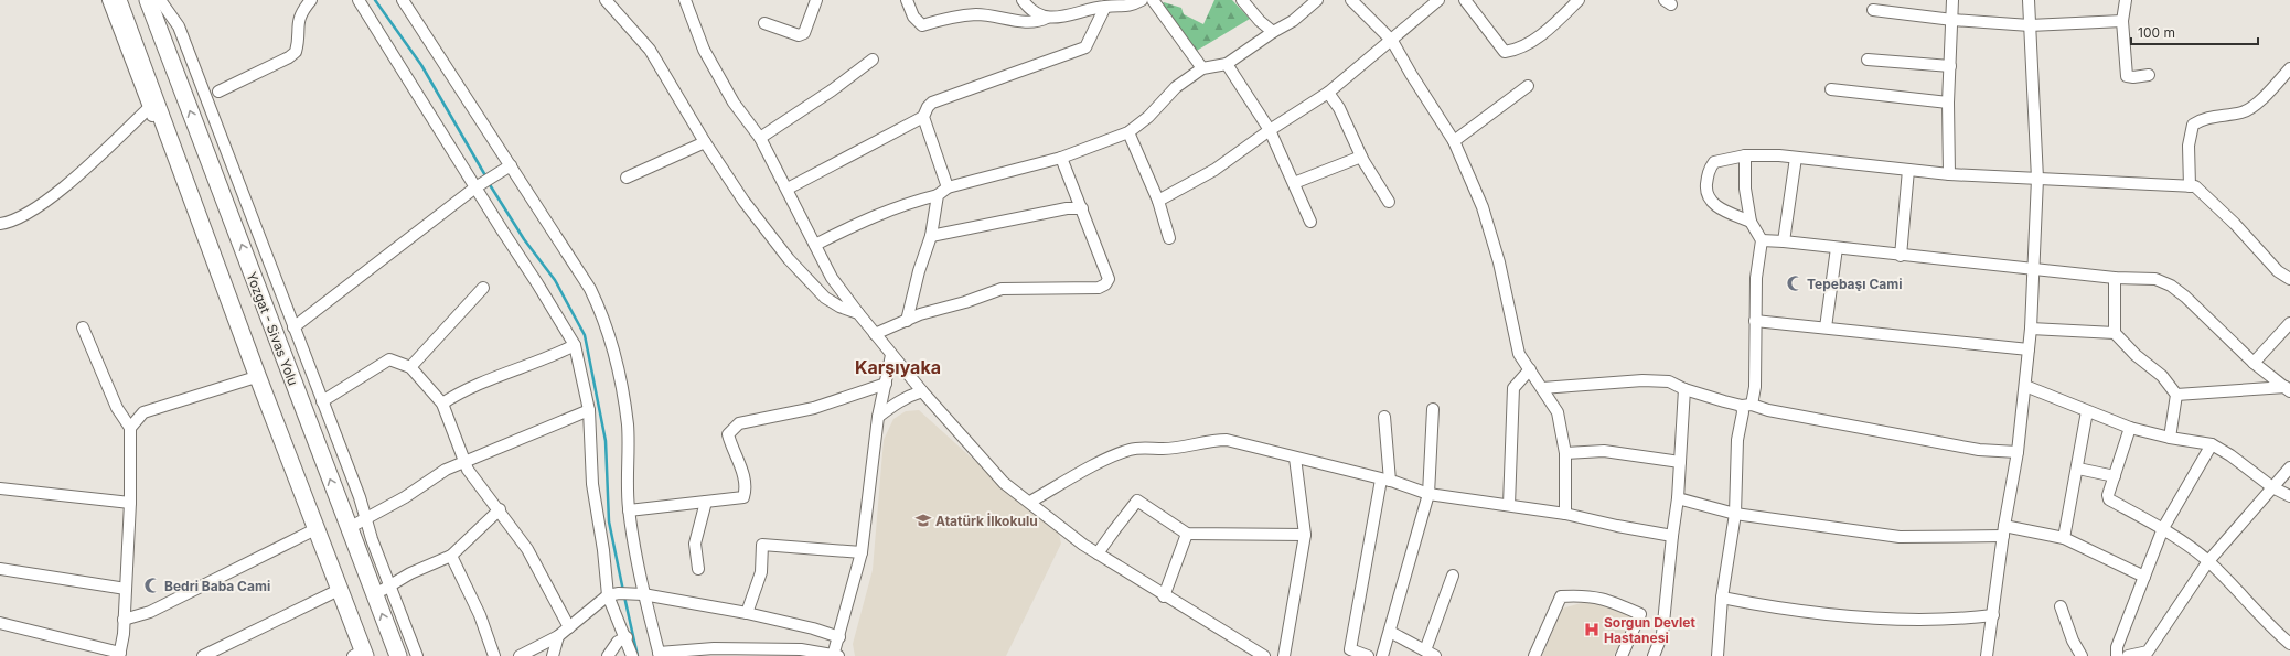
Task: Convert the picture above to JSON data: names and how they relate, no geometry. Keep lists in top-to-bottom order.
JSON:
{
  "streets": {
    "highway": ["Yozgat - Sivas Yolu"]
  },
  "districts": ["Karşıyaka"],
  "places": {
    "mosque": ["Tepebaşı Cami", "Bedri Baba Cami"],
    "school or university": ["Atatürk İlkokulu"],
    "hospital": ["Sorgun Devlet Hastanesi"]
  },
  "scale_bar": "100 m"
}
